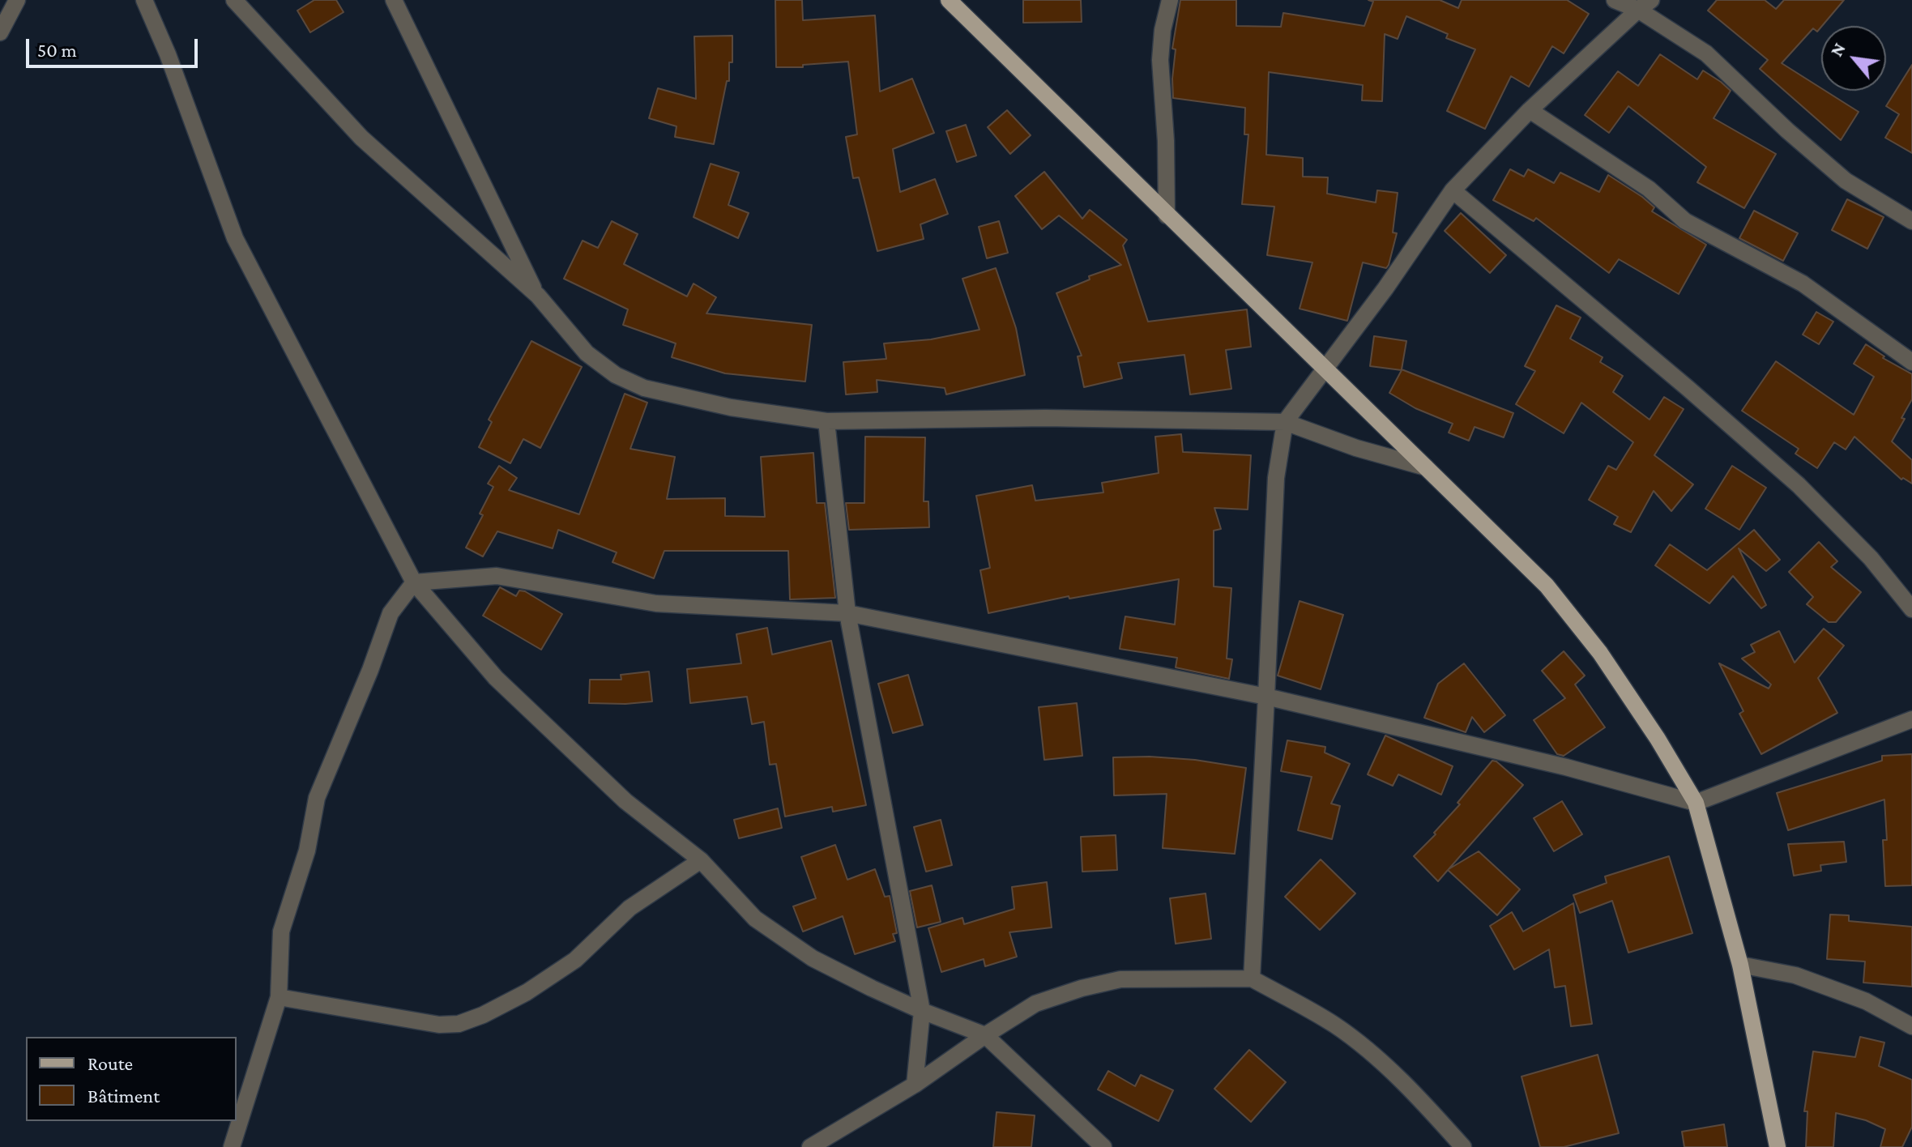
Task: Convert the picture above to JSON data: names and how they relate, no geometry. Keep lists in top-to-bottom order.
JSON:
{
  "legend": ["Route", "Bâtiment"],
  "scale_bar": "50 m",
  "north": "top left"
}
